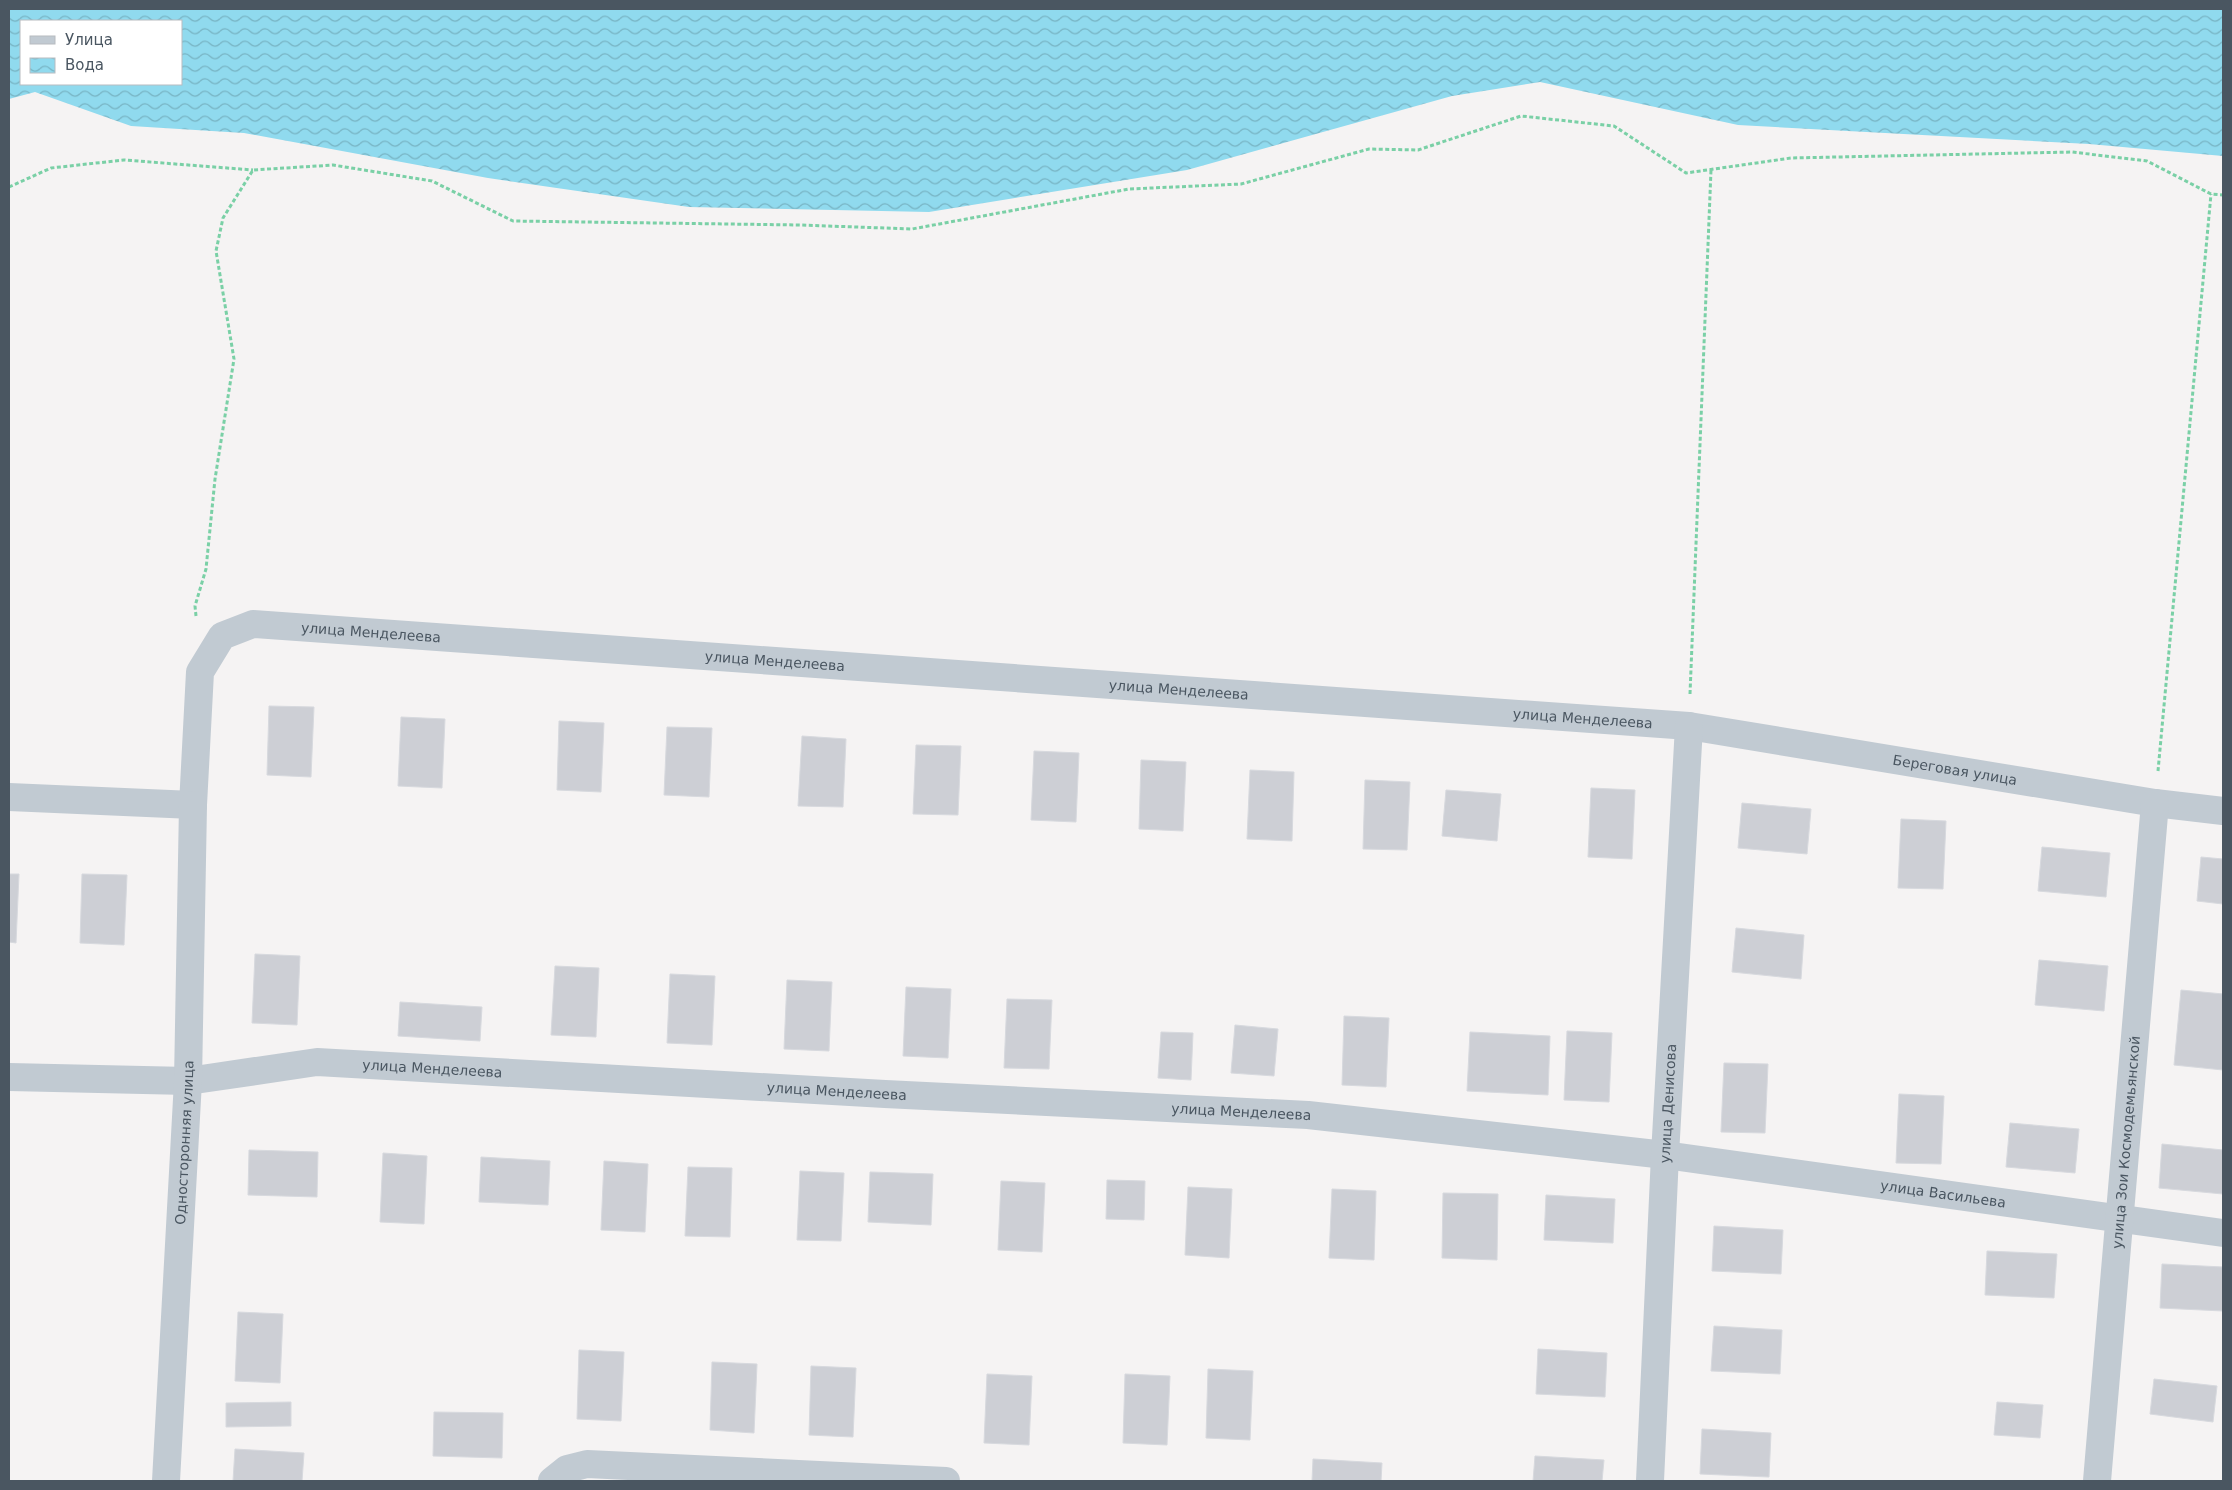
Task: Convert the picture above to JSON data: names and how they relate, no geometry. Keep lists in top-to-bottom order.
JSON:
{
  "streets": {
    "street": [
      "улица Менделеева",
      "Береговая улица",
      "улица Денисова",
      "улица Зои Космодемьянской",
      "Односторонняя улица",
      "улица Васильева"
    ]
  },
  "crossings": [
    ["улица Менделеева", "Береговая улица"],
    ["улица Менделеева", "улица Денисова"],
    ["улица Менделеева", "Односторонняя улица"],
    ["улица Менделеева", "улица Васильева"],
    ["Береговая улица", "улица Денисова"],
    ["Береговая улица", "улица Зои Космодемьянской"],
    ["улица Денисова", "улица Васильева"],
    ["улица Зои Космодемьянской", "улица Васильева"]
  ],
  "legend": ["Улица", "Вода"]
}
